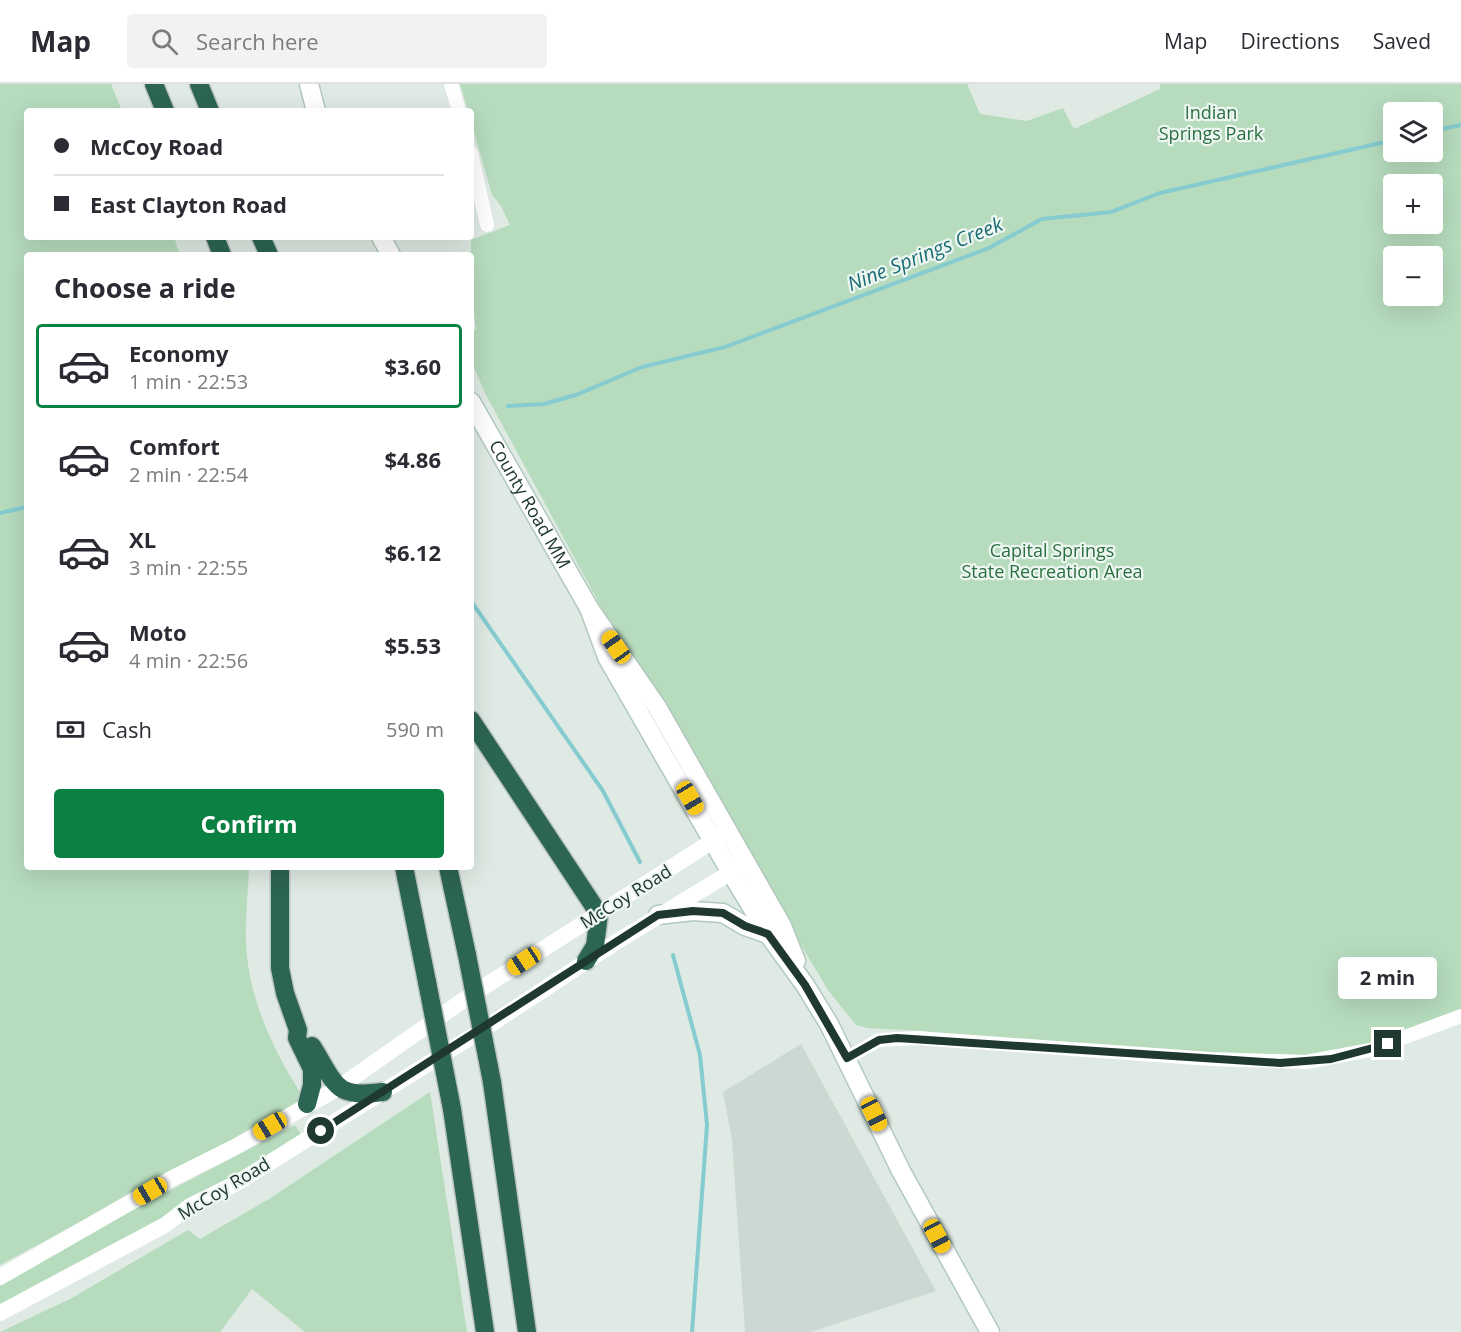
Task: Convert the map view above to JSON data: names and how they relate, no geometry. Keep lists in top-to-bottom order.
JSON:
{
  "streets": {
    "main road": ["County Road MM"],
    "street": ["McCoy Road"]
  },
  "crossings": [
    ["County Road MM", "McCoy Road"]
  ],
  "water": ["Nine Springs Creek"],
  "parks": ["Indian Springs Park", "Capital Springs State Recreation Area"],
  "page": {
    "header": "Map",
    "search": "Search here",
    "nav": ["Map", "Directions", "Saved"],
    "map_buttons": ["+", "−"],
    "banner": ["McCoy Road", "East Clayton Road"],
    "heading": "Choose a ride",
    "list": [
      {
        "name": "Economy",
        "note": "1 min · 22:53",
        "value": "$3.60"
      },
      {
        "name": "Comfort",
        "note": "2 min · 22:54",
        "value": "$4.86"
      },
      {
        "name": "XL",
        "note": "3 min · 22:55",
        "value": "$6.12"
      },
      {
        "name": "Moto",
        "note": "4 min · 22:56",
        "value": "$5.53"
      }
    ],
    "pay": ["Cash", "590 m"],
    "buttons": "Confirm",
    "bubble": "2 min"
  }
}
